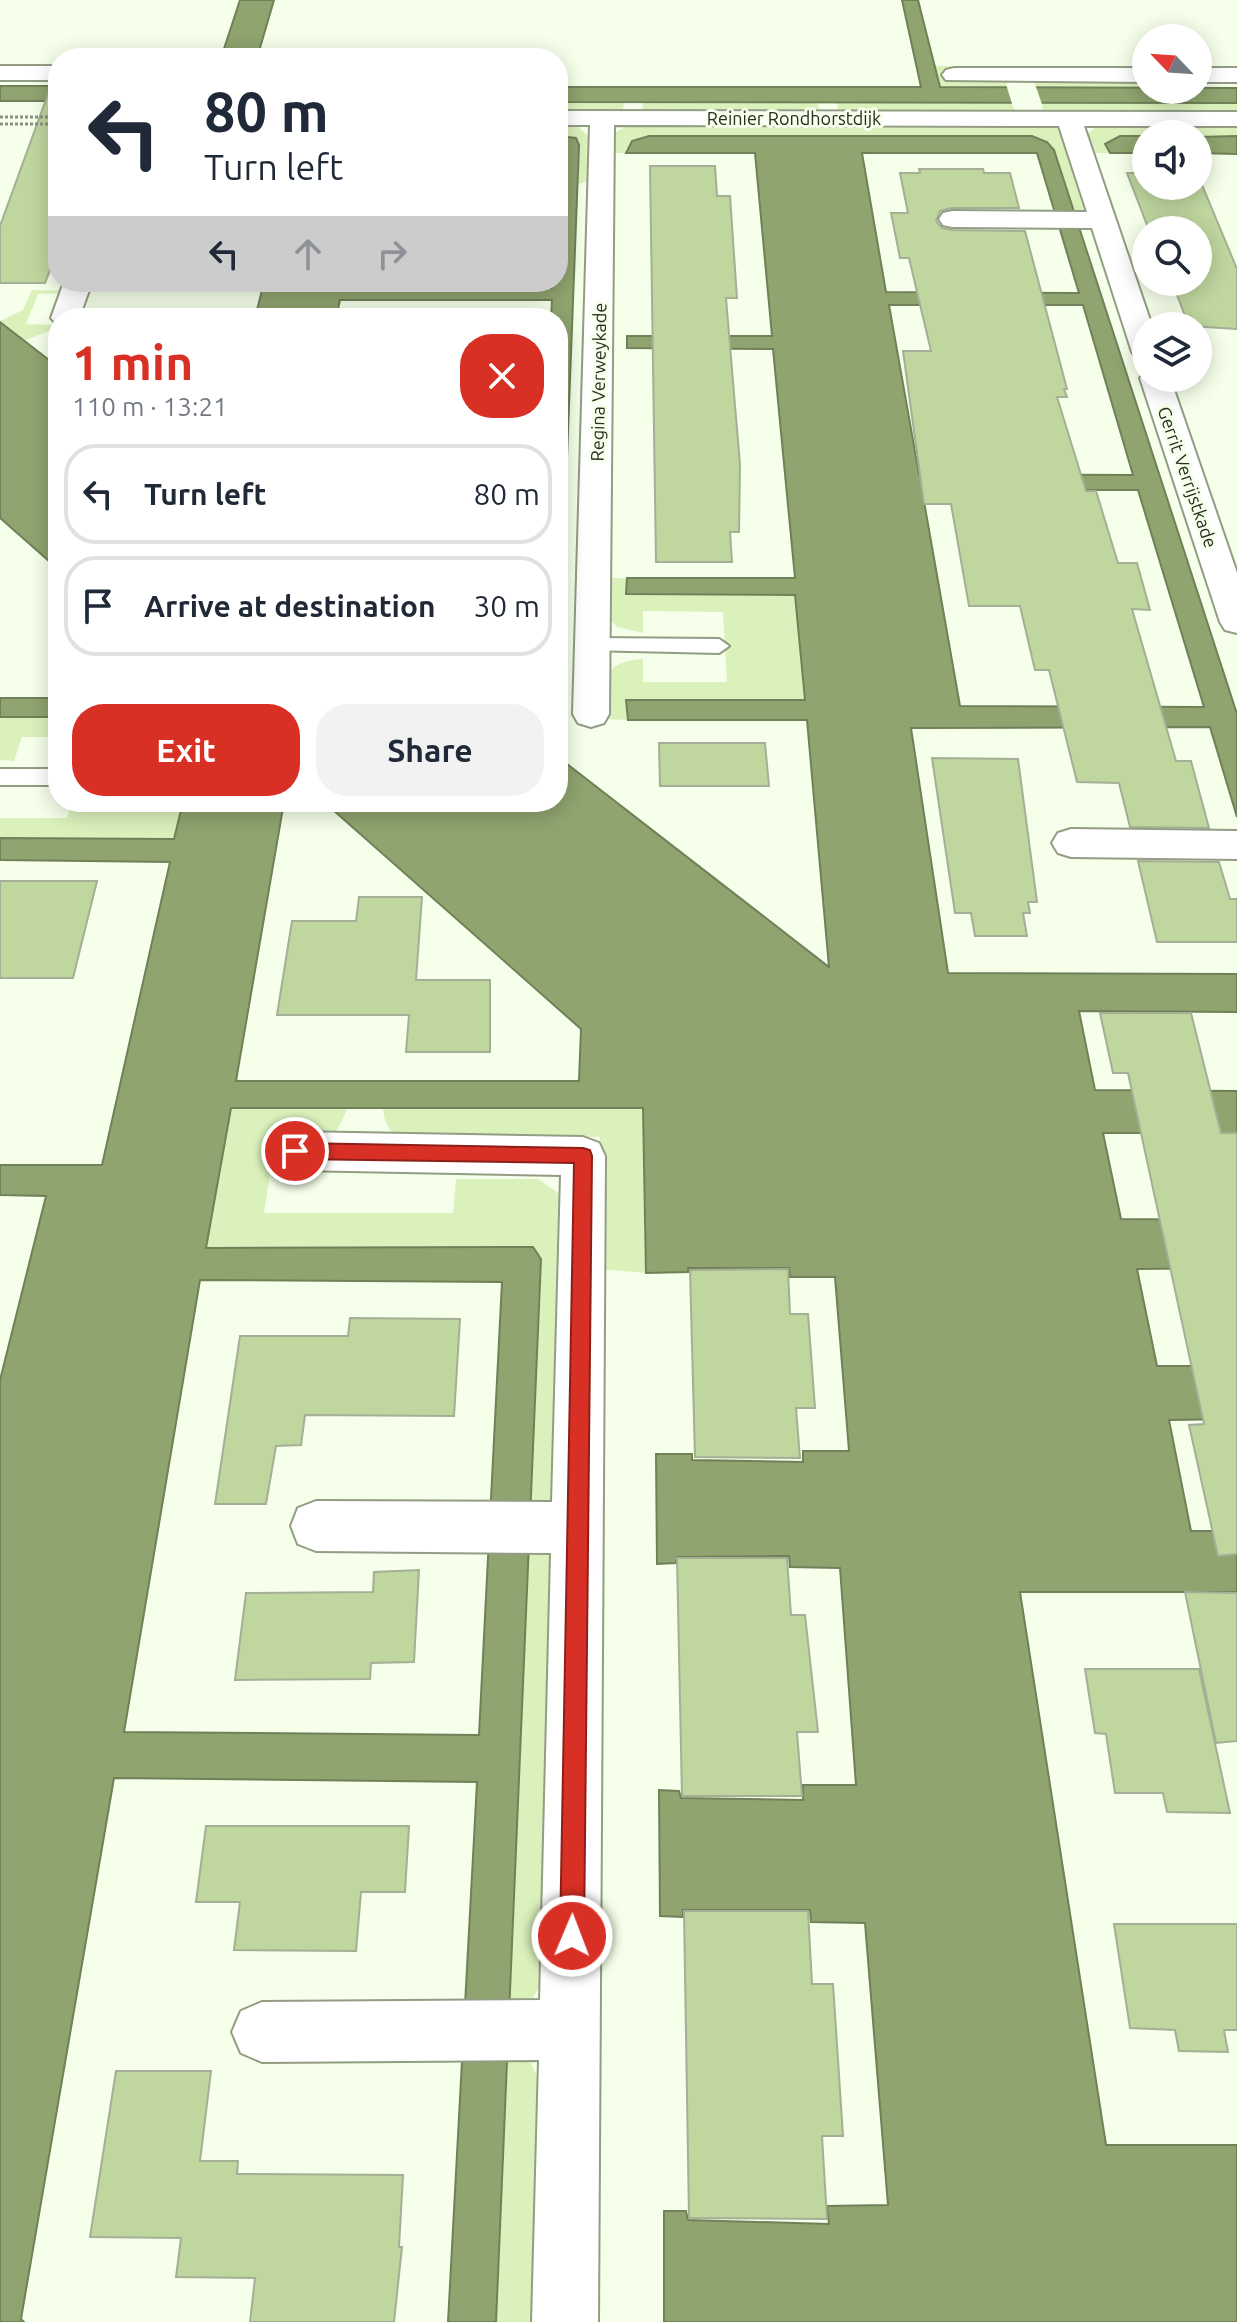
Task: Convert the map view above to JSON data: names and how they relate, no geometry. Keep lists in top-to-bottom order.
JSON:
{
  "streets": {
    "street": ["Reinier Rondhorstdijk", "Regina Verweykade", "Gerrit Verrijstkade"]
  },
  "crossings": [
    ["Reinier Rondhorstdijk", "Regina Verweykade"]
  ],
  "north": "top left",
  "page": {
    "turn": ["80 m", "Turn left"],
    "heading": ["1 min", "110 m · 13:21"],
    "list": [
      {
        "name": "Turn left",
        "value": "80 m"
      },
      {
        "name": "Arrive at destination",
        "value": "30 m"
      }
    ],
    "buttons": ["Exit", "Share"]
  }
}
